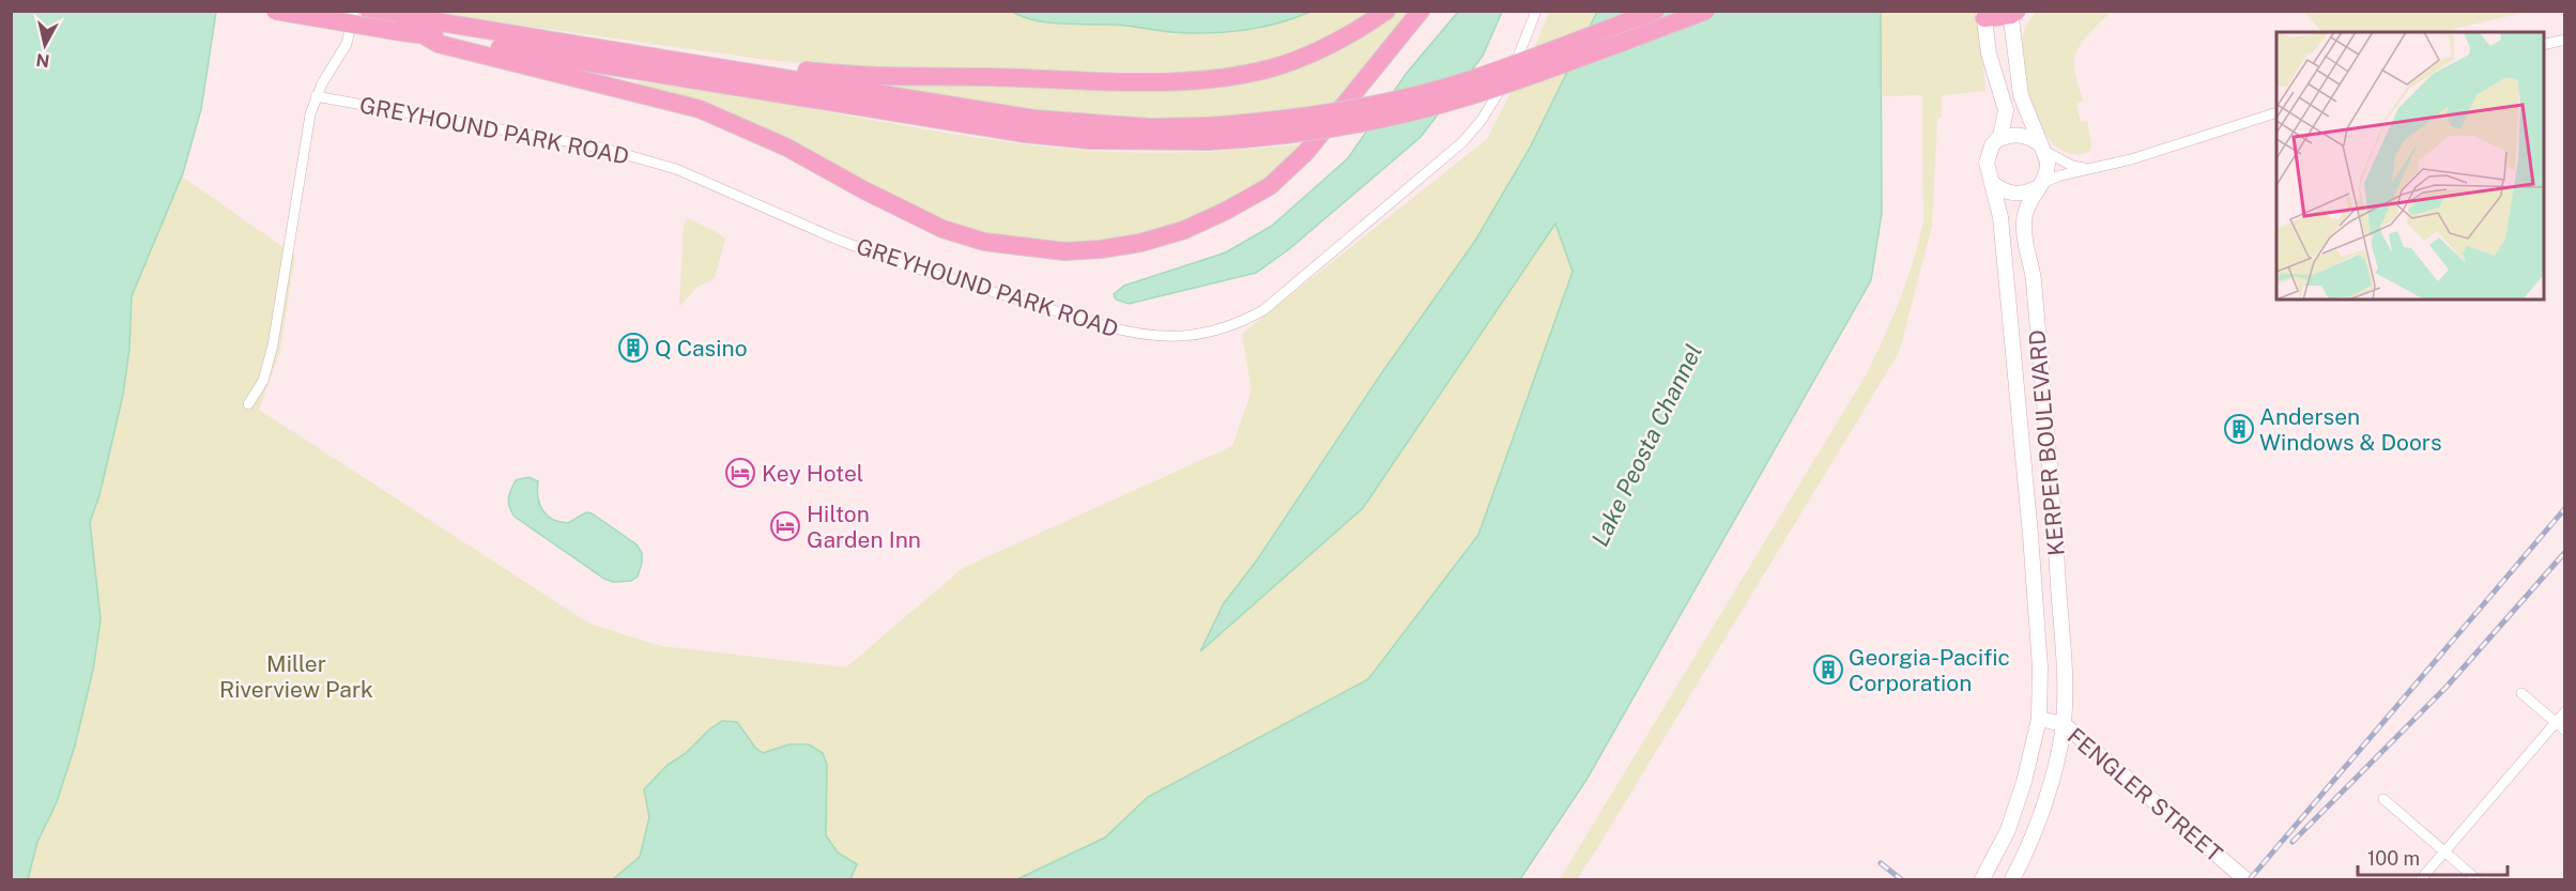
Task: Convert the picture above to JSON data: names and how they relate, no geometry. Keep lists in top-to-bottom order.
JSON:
{
  "streets": {
    "main road": ["KERPER BOULEVARD", "FENGLER STREET"],
    "street": ["GREYHOUND PARK ROAD"]
  },
  "crossings": [
    ["KERPER BOULEVARD", "FENGLER STREET"]
  ],
  "water": ["Lake Peosta Channel"],
  "parks": ["Miller Riverview Park"],
  "places": {
    "building": ["Q Casino", "Andersen Windows & Doors", "Georgia-Pacific Corporation"],
    "hotel": ["Key Hotel", "Hilton Garden Inn"]
  },
  "scale_bar": "100 m",
  "north": "bottom"
}
